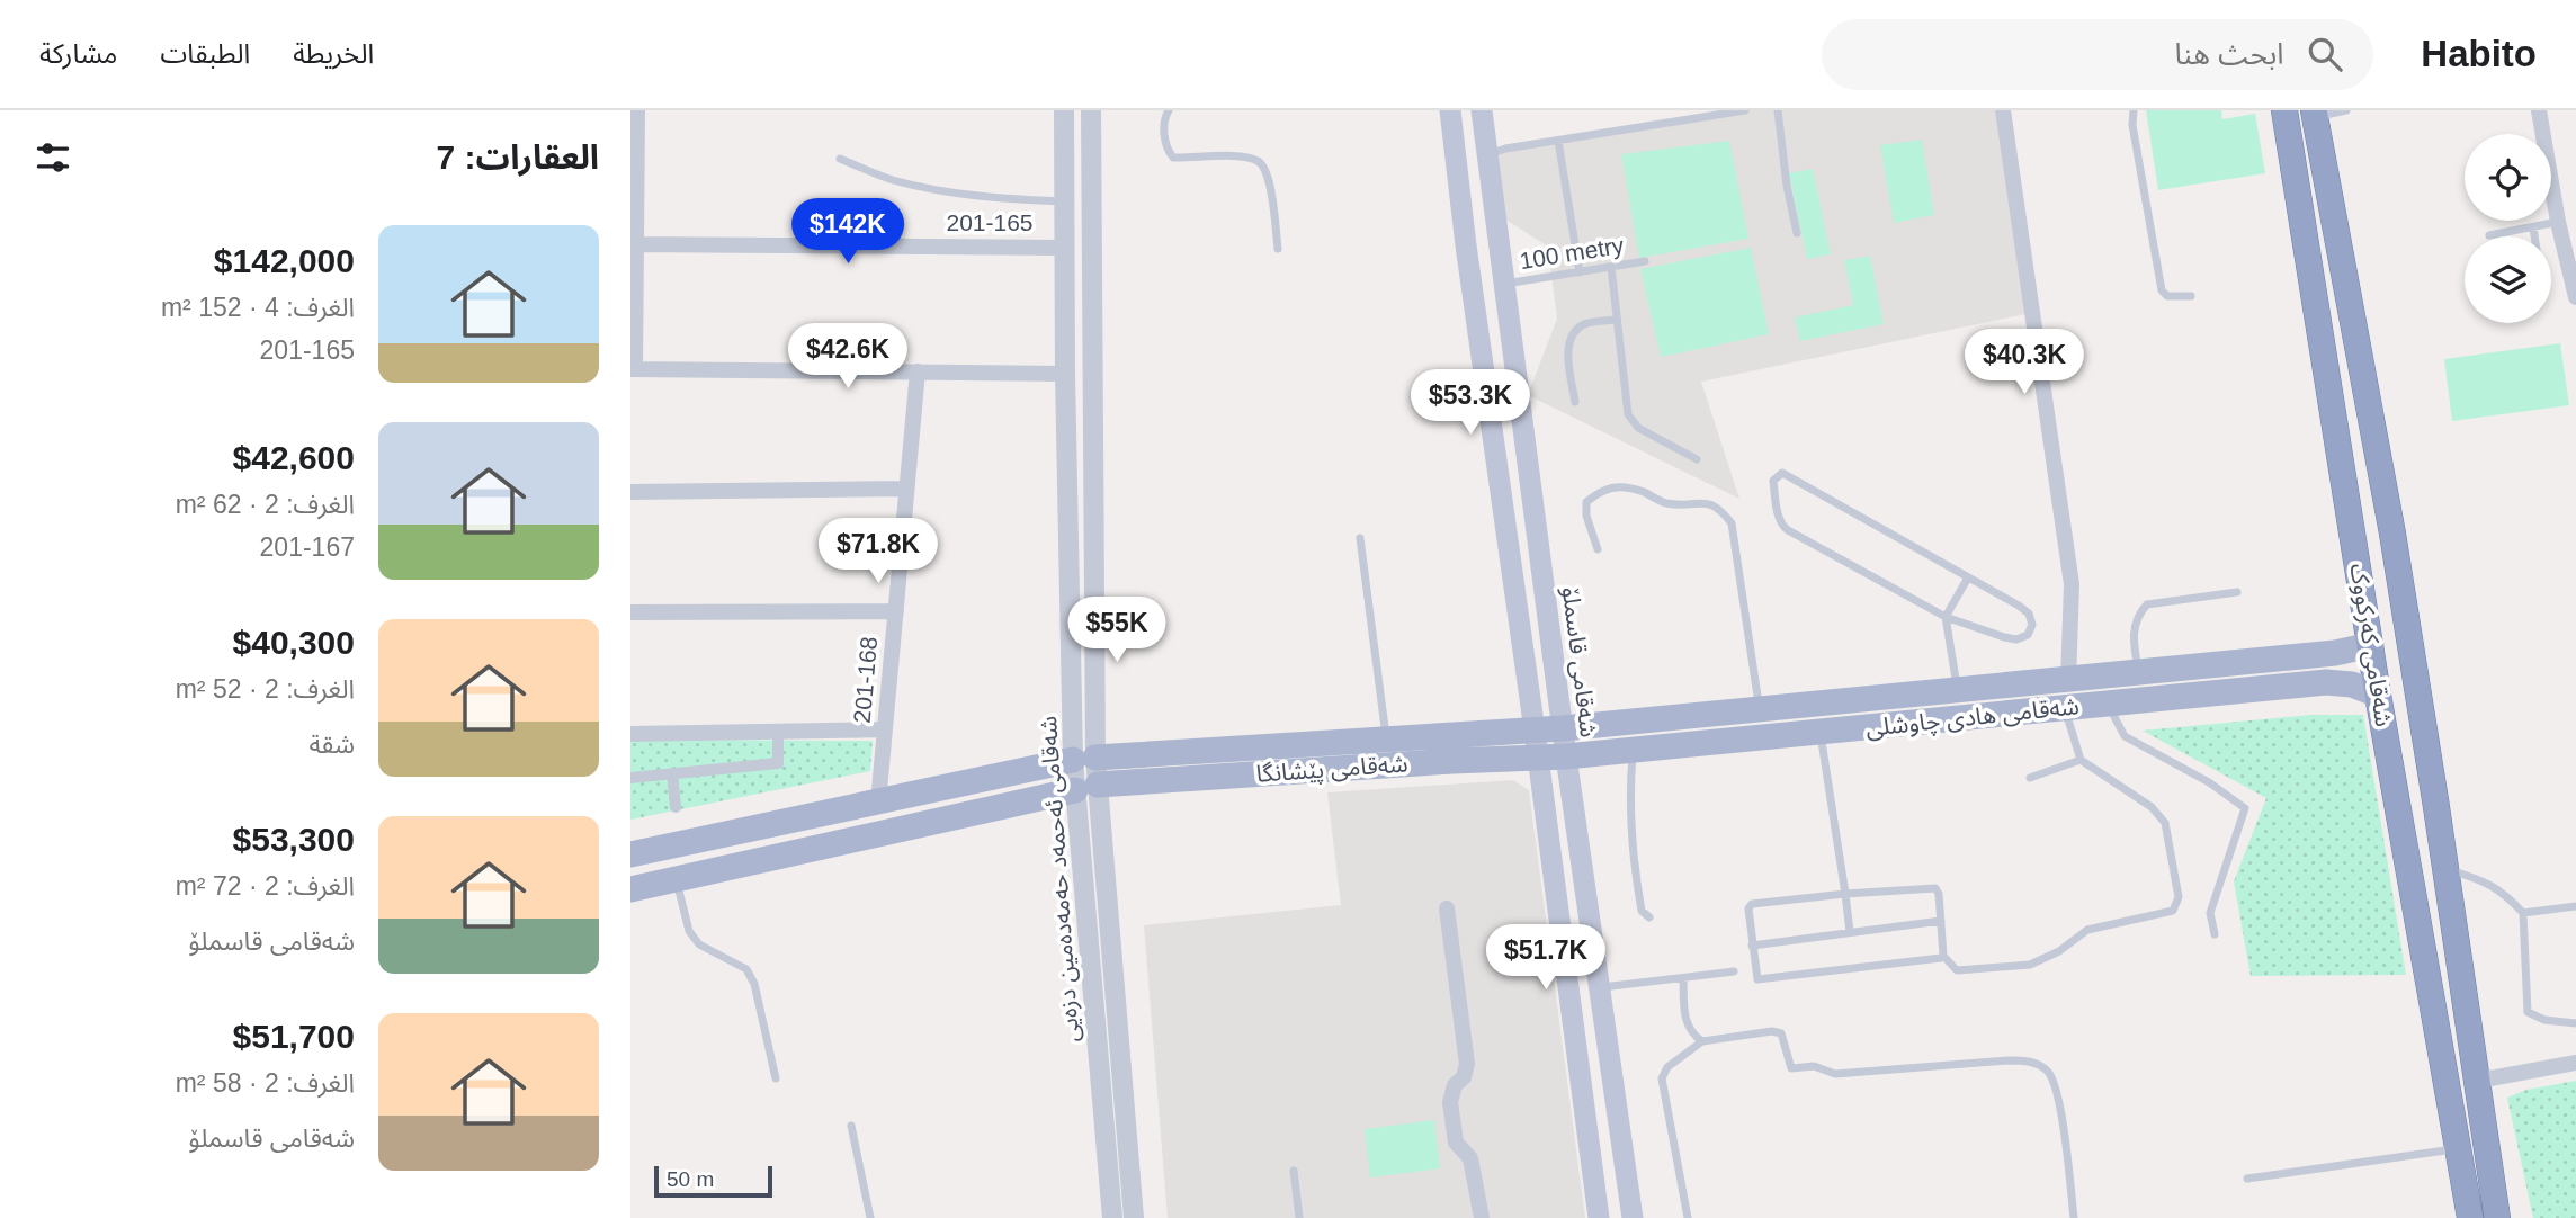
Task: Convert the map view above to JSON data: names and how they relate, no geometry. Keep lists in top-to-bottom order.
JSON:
{
  "streets": {
    "highway": ["شەقامی کەرکووک"],
    "main road": ["شەقامی قاسملۆ", "شەقامی هادی چاوشلی", "شەقامی پێشانگا"],
    "street": ["201-165", "201-168", "شەقامی ئەحمەد حەمەدەمین دزەیی"],
    "lane": ["100 metry"]
  },
  "crossings": [
    ["201-165", "شەقامی ئەحمەد حەمەدەمین دزەیی"],
    ["100 metry", "شەقامی قاسملۆ"],
    ["شەقامی کەرکووک", "شەقامی هادی چاوشلی"],
    ["شەقامی قاسملۆ", "شەقامی هادی چاوشلی"],
    ["شەقامی قاسملۆ", "شەقامی پێشانگا"],
    ["201-168", "شەقامی پێشانگا"],
    ["شەقامی هادی چاوشلی", "شەقامی پێشانگا"],
    ["شەقامی پێشانگا", "شەقامی ئەحمەد حەمەدەمین دزەیی"]
  ],
  "scale_bar": "50 m",
  "page": {
    "header": "Habito",
    "search": "ابحث هنا",
    "nav": ["الخريطة", "الطبقات", "مشاركة"],
    "heading": "العقارات: 7",
    "price": [
      "$142K",
      "$42.6K",
      "$40.3K",
      "$53.3K",
      "$71.8K",
      "$55K",
      "$51.7K"
    ],
    "list": [
      {
        "name": "$142,000",
        "note": "الغرف: 4 · 152 m² · 201-165"
      },
      {
        "name": "$42,600",
        "note": "الغرف: 2 · 62 m² · 201-167"
      },
      {
        "name": "$40,300",
        "note": "الغرف: 2 · 52 m² · شقة"
      },
      {
        "name": "$53,300",
        "note": "الغرف: 2 · 72 m² · شەقامی قاسملۆ"
      },
      {
        "name": "$51,700",
        "note": "الغرف: 2 · 58 m² · شەقامی قاسملۆ"
      }
    ],
    "scale": "50 m"
  }
}
